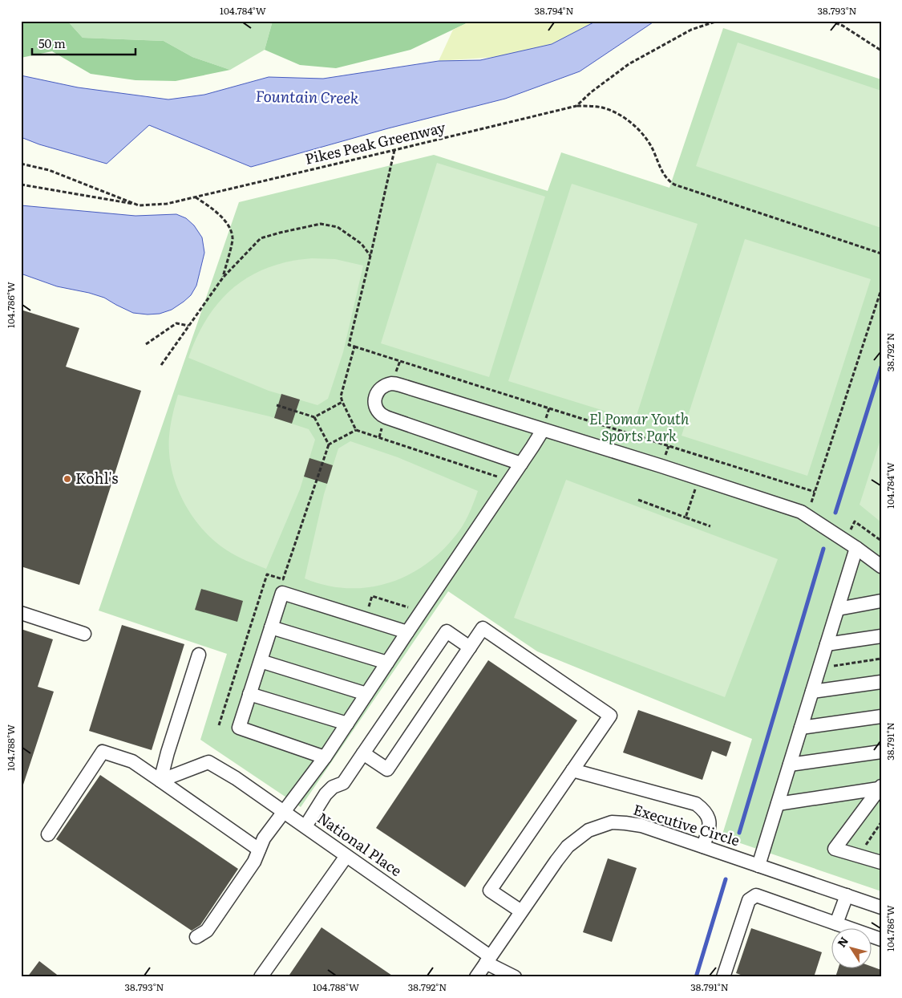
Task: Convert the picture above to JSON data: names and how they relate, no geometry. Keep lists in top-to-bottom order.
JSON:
{
  "streets": {
    "street": ["Executive Circle", "National Place"],
    "path": ["Pikes Peak Greenway"]
  },
  "crossings": [
    ["Executive Circle", "National Place"]
  ],
  "water": ["Fountain Creek"],
  "parks": ["El Pomar Youth Sports Park"],
  "places": ["Kohl's"],
  "scale_bar": "50 m",
  "north": "top left",
  "coordinates": [
    "104.784°W",
    "38.794°N",
    "38.793°N",
    "104.786°W",
    "38.792°N",
    "38.791°N",
    "104.788°W"
  ]
}
